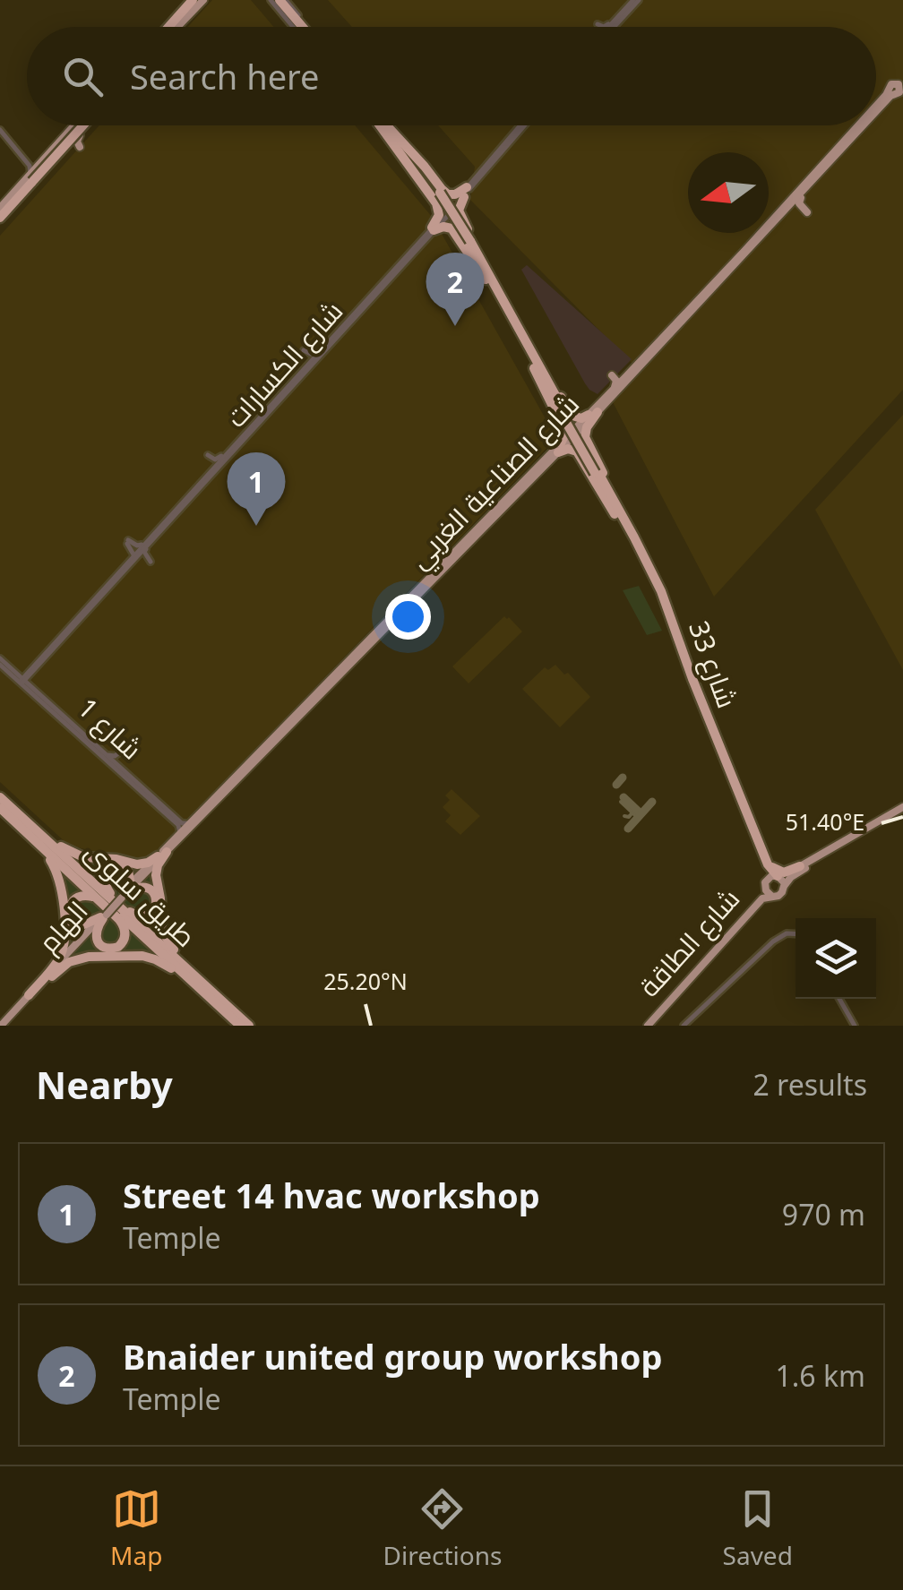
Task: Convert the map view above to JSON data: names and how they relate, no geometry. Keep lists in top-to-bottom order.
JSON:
{
  "streets": {
    "highway": ["شارع 33", "طريق سلوى"],
    "main road": ["شارع الصناعية الغربي", "الهام", "شارع الطاقة"],
    "street": ["شارع الكسارات", "شارع 1"]
  },
  "crossings": [
    ["شارع الصناعية الغربي", "شارع 1"],
    ["شارع الصناعية الغربي", "الهام"],
    ["شارع 33", "شارع الطاقة"]
  ],
  "north": "left",
  "page": {
    "search": "Search here",
    "pins": ["2", "1"],
    "heading": ["Nearby", "2 results"],
    "list": [
      {
        "mark": "1",
        "name": "Street 14 hvac workshop",
        "note": "Temple",
        "value": "970 m"
      },
      {
        "mark": "2",
        "name": "Bnaider united group workshop",
        "note": "Temple",
        "value": "1.6 km"
      }
    ],
    "nav": ["Map", "Directions", "Saved"]
  },
  "coordinates": ["51.40°E", "25.20°N"]
}
